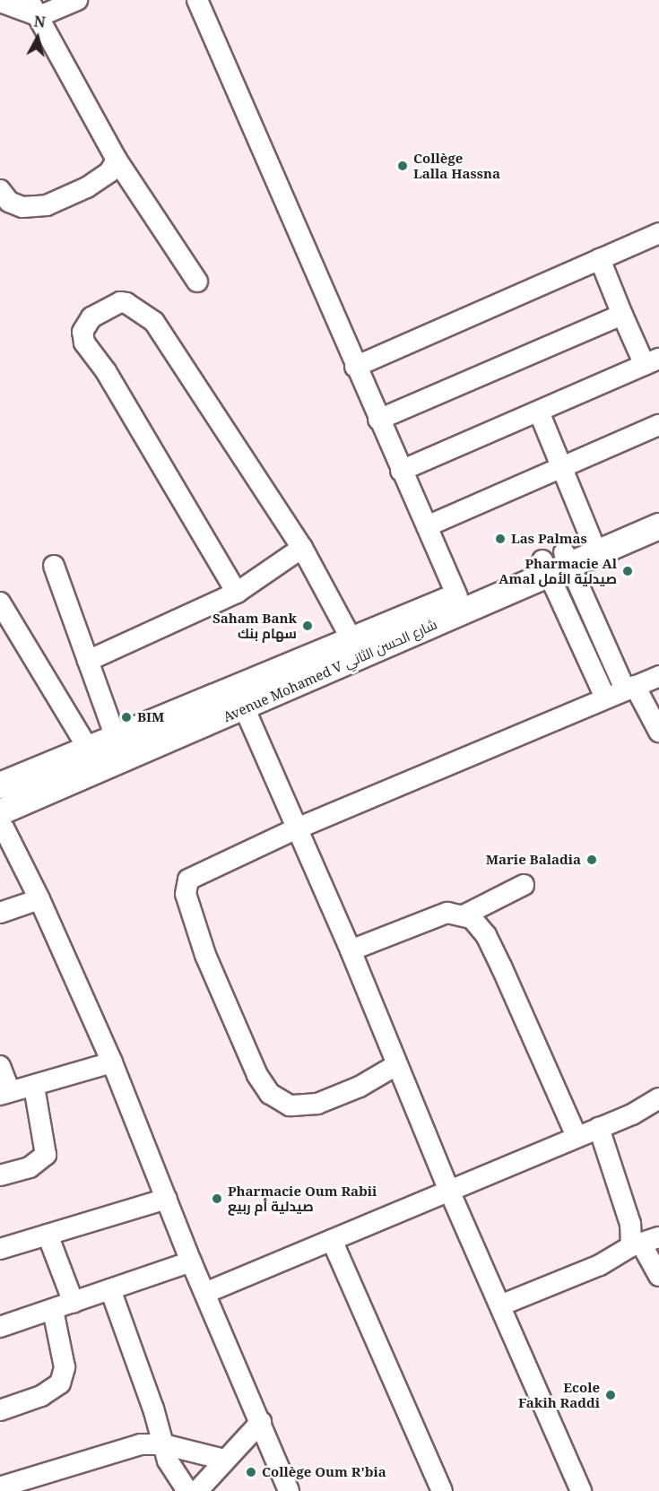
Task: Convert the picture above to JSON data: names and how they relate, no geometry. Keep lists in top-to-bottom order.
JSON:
{
  "streets": {
    "main road": ["Avenue Mohamed V شارع الحسن الثاني"]
  },
  "places": [
    "Collège Lalla Hassna",
    "Las Palmas",
    "Pharmacie Al Amal صيدلية الأمل",
    "Saham Bank سهام بنك",
    "BIM",
    "Marie Baladia",
    "Pharmacie Oum Rabii صيدلية أم ربيع",
    "Ecole Fakih Raddi",
    "Collège Oum R'bia"
  ],
  "north": "top"
}
